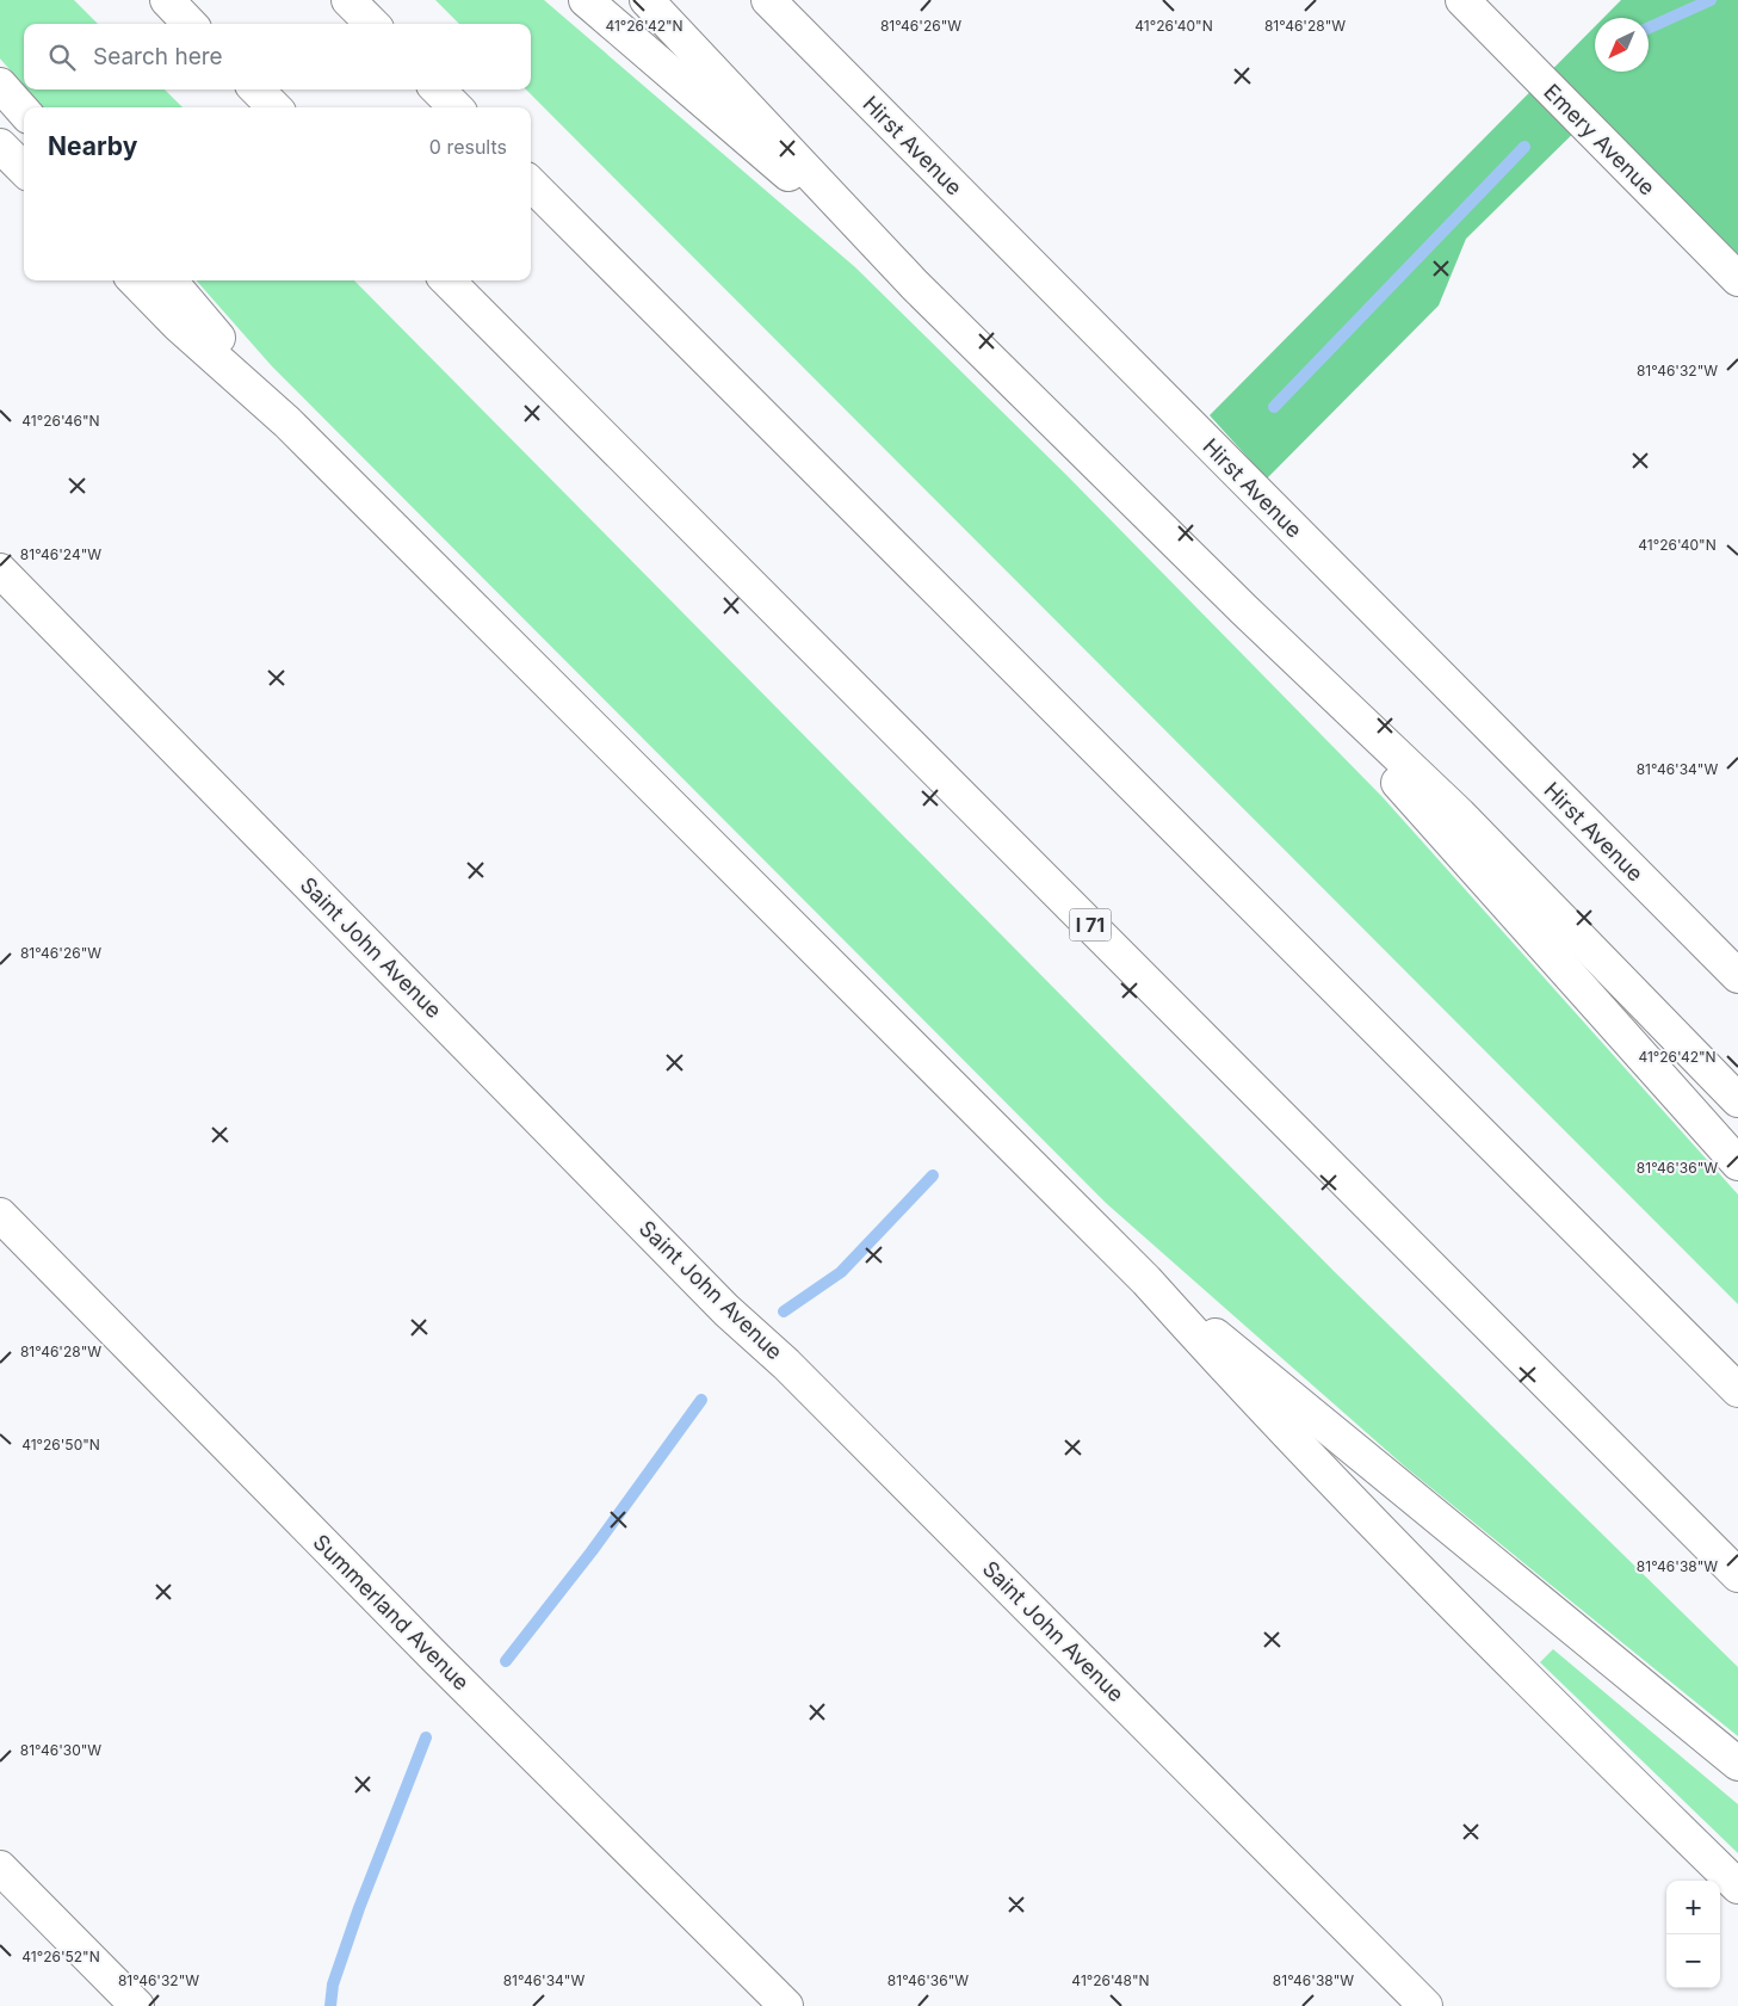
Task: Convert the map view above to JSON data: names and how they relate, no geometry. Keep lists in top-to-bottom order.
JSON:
{
  "streets": {
    "main road": [
      "Emery Avenue",
      "Hirst Avenue",
      "I 71",
      "Saint John Avenue",
      "Summerland Avenue"
    ]
  },
  "north": "bottom left",
  "page": {
    "search": "Search here",
    "heading": ["Nearby", "0 results"],
    "map_buttons": ["+", "−"]
  },
  "coordinates": [
    "41°26'42\"N",
    "41°26'40\"N",
    "81°46'26\"W",
    "81°46'28\"W",
    "81°46'32\"W",
    "41°26'46\"N",
    "81°46'24\"W",
    "81°46'34\"W",
    "81°46'36\"W",
    "41°26'50\"N",
    "81°46'38\"W",
    "81°46'30\"W",
    "41°26'52\"N",
    "41°26'48\"N"
  ]
}
